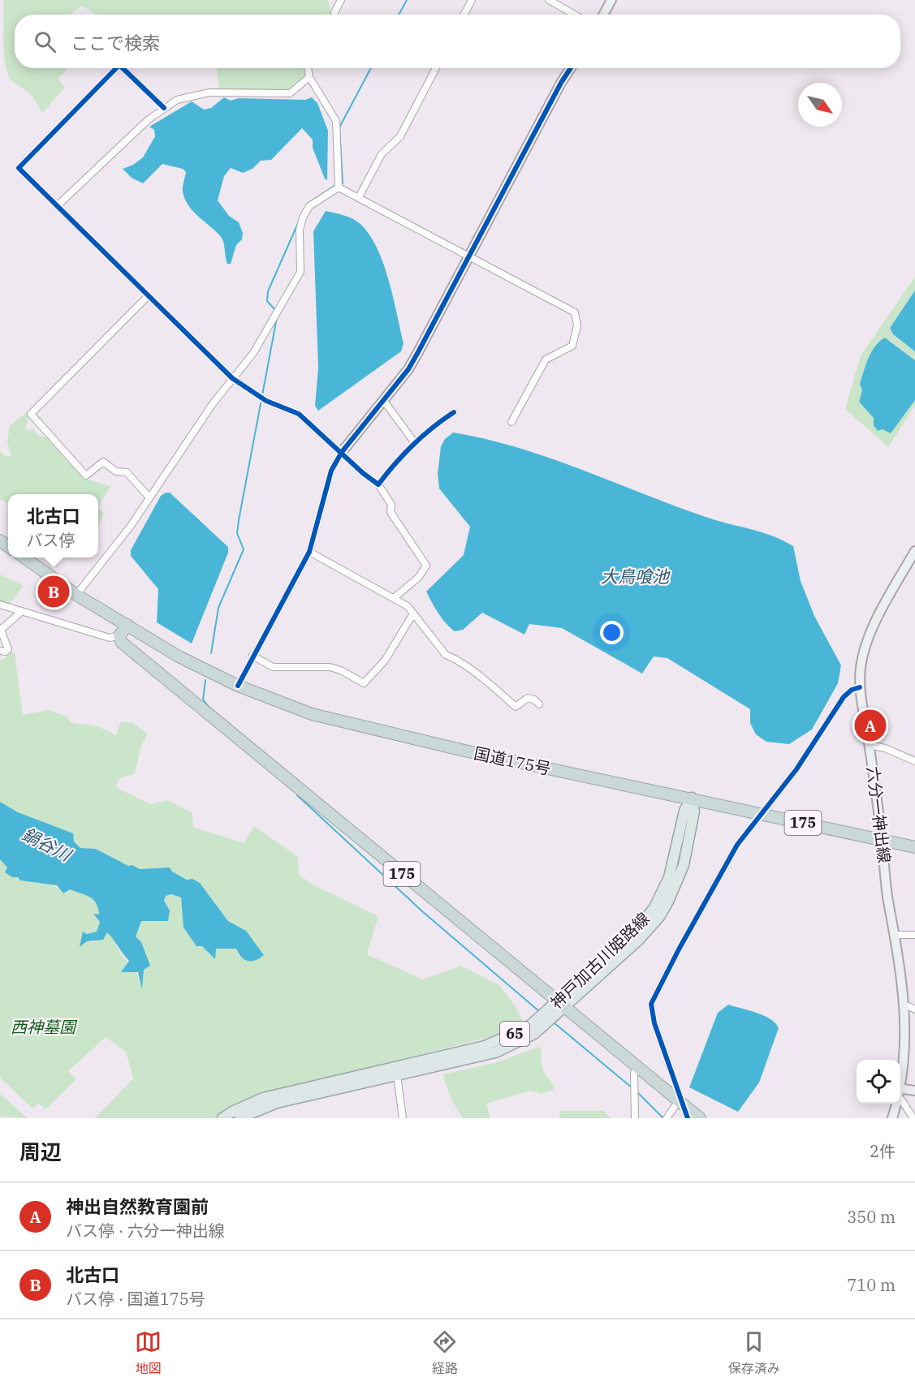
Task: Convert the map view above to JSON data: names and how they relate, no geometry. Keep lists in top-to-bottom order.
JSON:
{
  "streets": {
    "highway": ["国道175号", "175"],
    "main road": ["六分一神出線", "神戸加古川姫路線", "65"]
  },
  "crossings": [
    ["国道175号", "六分一神出線"],
    ["国道175号", "神戸加古川姫路線"],
    ["175", "神戸加古川姫路線"]
  ],
  "water": ["大鳥喰池", "鍋谷川"],
  "parks": ["西神墓園"],
  "north": "bottom right",
  "page": {
    "search": "ここで検索",
    "popup": ["北古口", "バス停"],
    "pins": ["B", "A"],
    "heading": ["周辺", "2件"],
    "list": [
      {
        "mark": "A",
        "name": "神出自然教育園前",
        "note": "バス停 · 六分一神出線",
        "value": "350 m"
      },
      {
        "mark": "B",
        "name": "北古口",
        "note": "バス停 · 国道175号",
        "value": "710 m"
      }
    ],
    "nav": ["地図", "経路", "保存済み"]
  }
}
